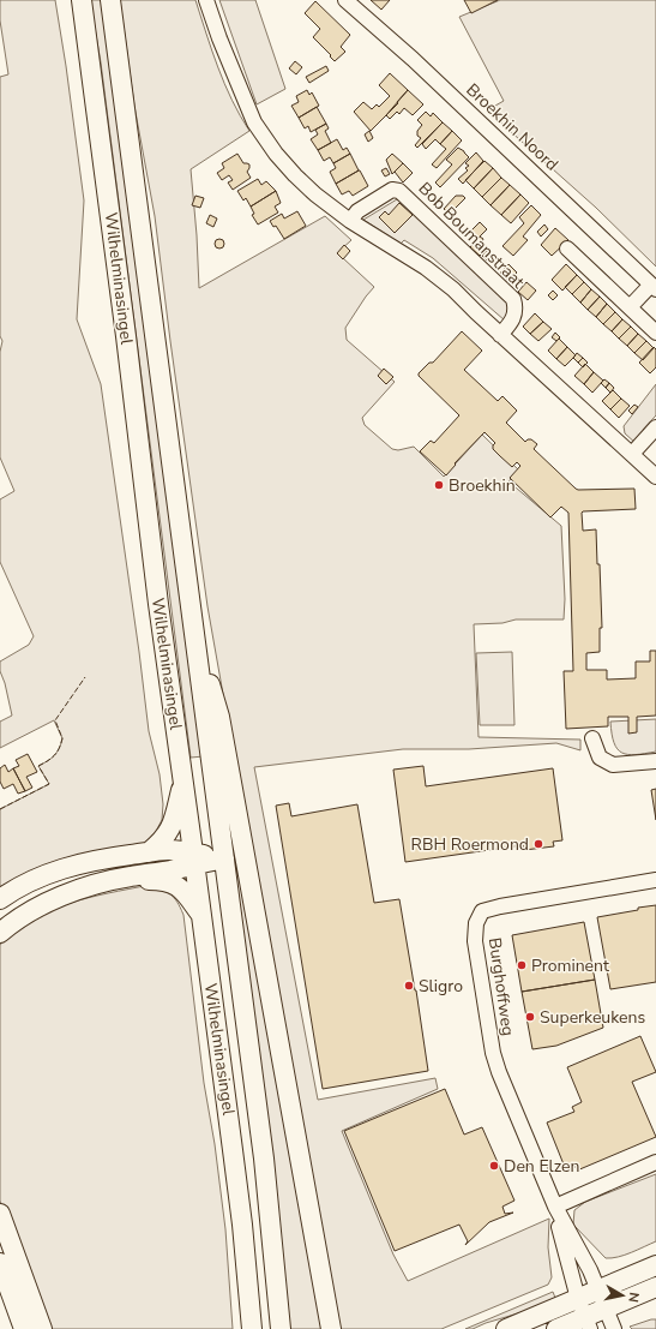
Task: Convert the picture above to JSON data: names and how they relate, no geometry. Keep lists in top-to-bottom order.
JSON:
{
  "streets": {
    "main road": ["Wilhelminasingel"],
    "street": ["Broekhin Noord", "Bob Boumanstraat", "Burghoffweg"]
  },
  "places": [
    "Broekhin",
    "RBH Roermond",
    "Prominent",
    "Sligro",
    "Superkeukens",
    "Den Elzen"
  ],
  "north": "right"
}
